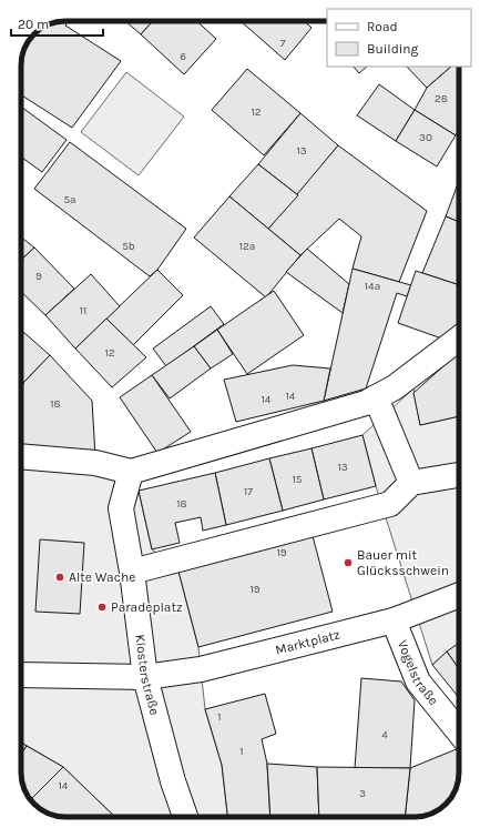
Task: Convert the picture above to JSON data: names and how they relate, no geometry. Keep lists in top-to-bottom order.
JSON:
{
  "streets": {
    "street": ["Marktplatz", "Vogelstraße", "Klosterstraße"]
  },
  "crossings": [
    ["Marktplatz", "Vogelstraße"],
    ["Marktplatz", "Klosterstraße"]
  ],
  "places": ["Bauer mit Glücksschwein", "Alte Wache", "Paradeplatz"],
  "house_numbers": [
    "7",
    "6",
    "28",
    "12",
    "30",
    "13",
    "5a",
    "5b",
    "12a",
    "9",
    "14a",
    "11",
    "12",
    "14",
    "14",
    "18",
    "13",
    "15",
    "17",
    "18",
    "19",
    "19",
    "1",
    "4",
    "1",
    "14",
    "3"
  ],
  "legend": ["Road", "Building"],
  "scale_bar": "20 m"
}
